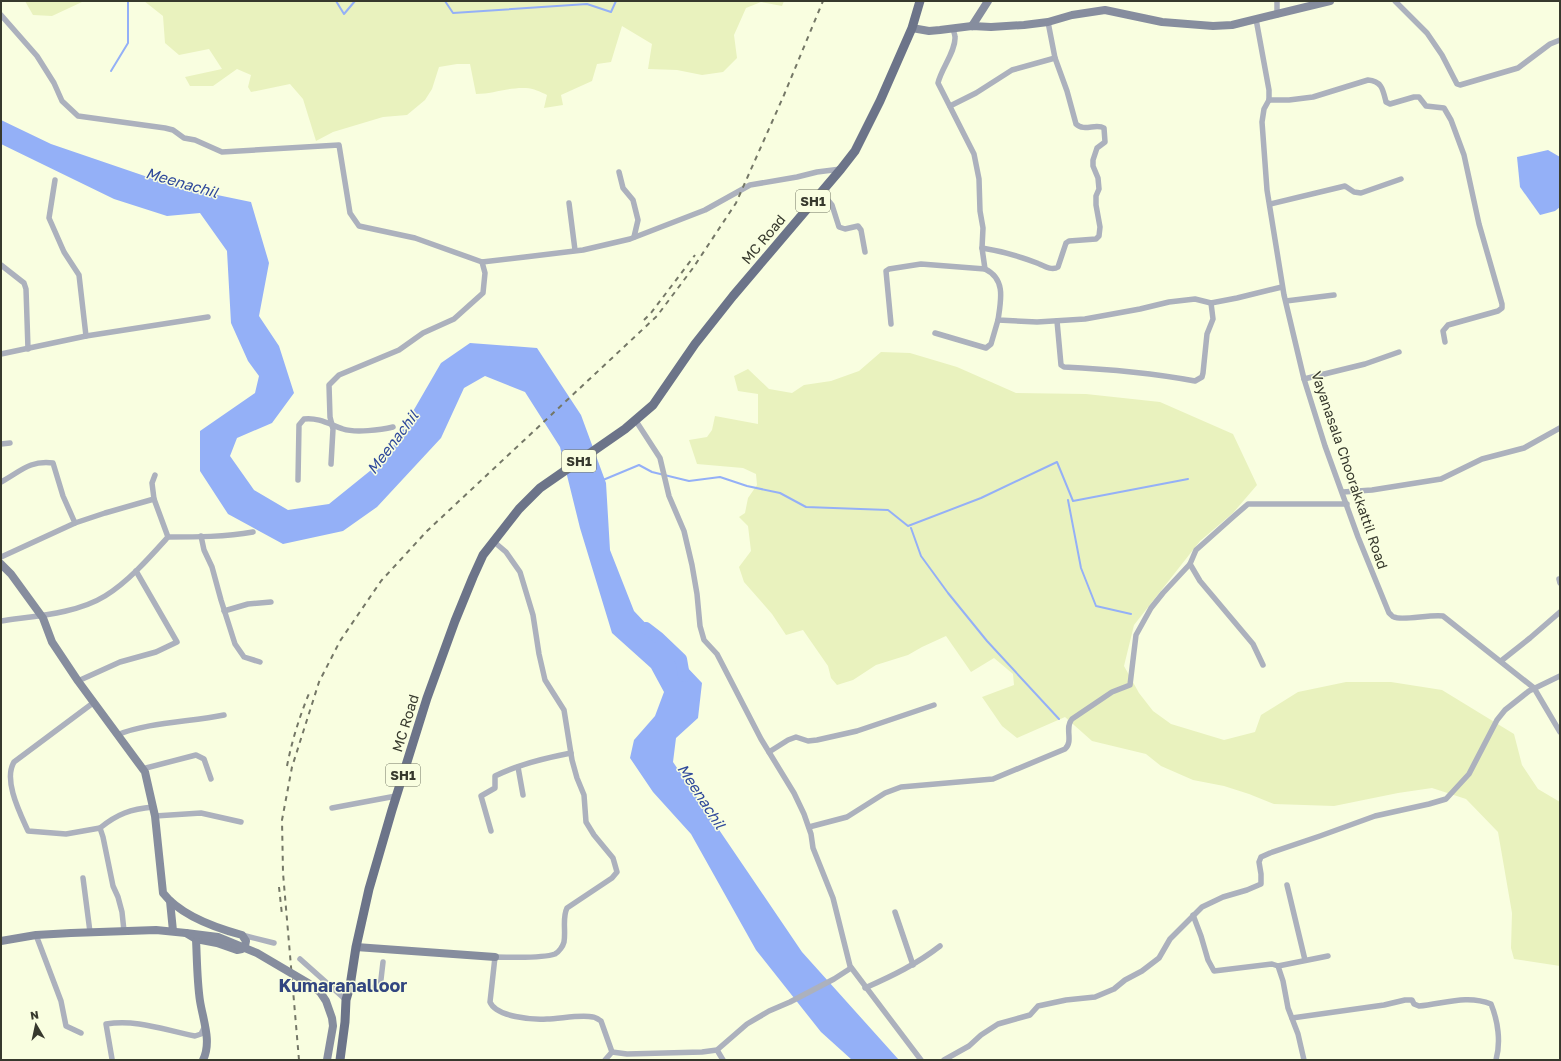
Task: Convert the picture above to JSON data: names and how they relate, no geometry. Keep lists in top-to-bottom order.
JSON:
{
  "streets": {
    "main road": ["SH1", "MC Road"],
    "street": ["Vayanasala Choorakkattil Road"]
  },
  "districts": ["Kumaranalloor"],
  "water": ["Meenachil"],
  "north": "top"
}
